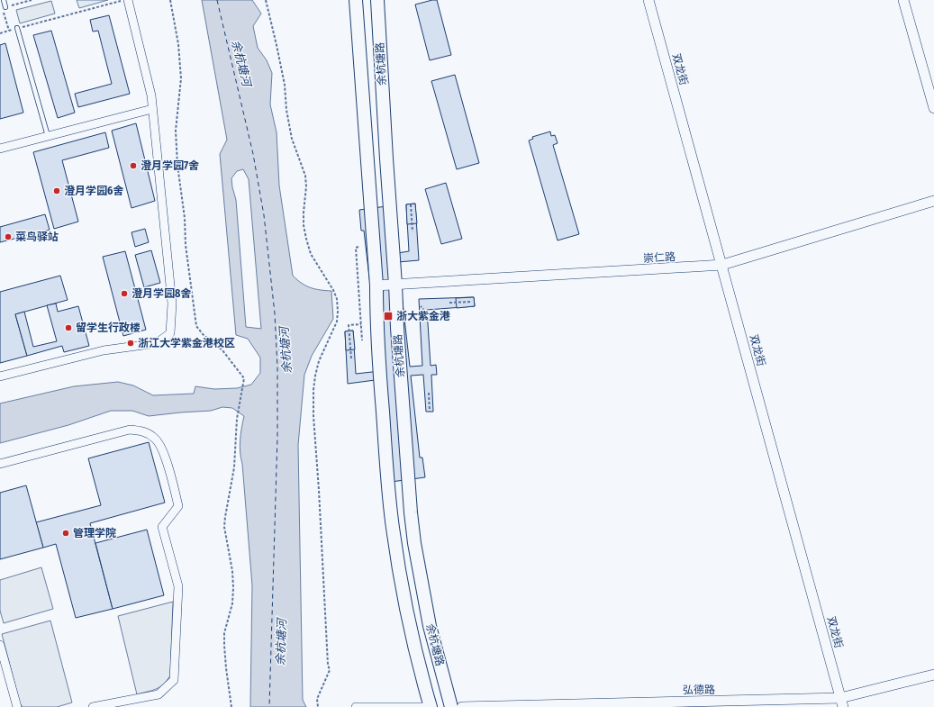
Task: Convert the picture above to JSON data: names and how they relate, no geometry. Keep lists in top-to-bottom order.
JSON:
{
  "streets": {
    "main road": ["余杭塘路"],
    "street": ["双龙街", "崇仁路", "弘德路"]
  },
  "crossings": [
    ["余杭塘路", "崇仁路"],
    ["双龙街", "崇仁路"],
    ["双龙街", "弘德路"]
  ],
  "water": ["余杭塘河"],
  "places": {
    "other": [
      "澄月学园7舍",
      "澄月学园6舍",
      "菜鸟驿站",
      "澄月学园8舍",
      "留学生行政楼",
      "浙江大学紫金港校区",
      "管理学院"
    ],
    "transit": ["浙大紫金港"]
  }
}
